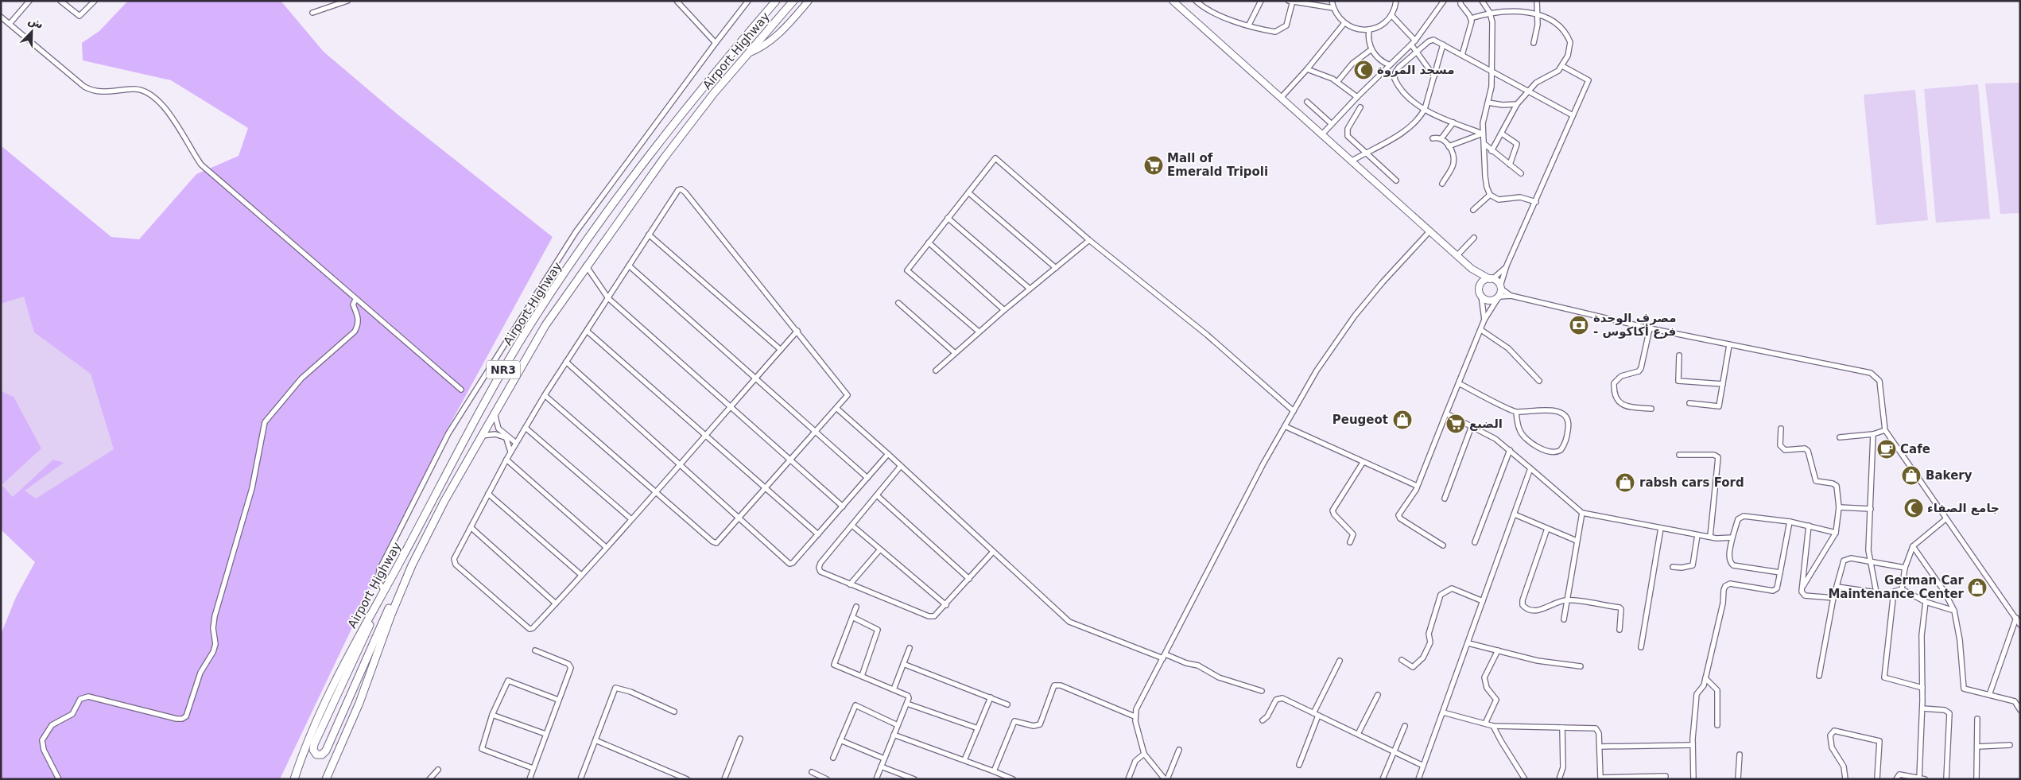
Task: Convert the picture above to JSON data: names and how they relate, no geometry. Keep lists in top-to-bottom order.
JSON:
{
  "streets": {
    "highway": ["Airport Highway", "NR3"]
  },
  "places": {
    "mosque": ["مسجد المروة", "جامع الصفاء"],
    "supermarket": ["Mall of Emerald Tripoli", "الضبع"],
    "bank": ["مصرف الوحدة - فرع أكاكوس"],
    "shop": [
      "Peugeot",
      "Bakery",
      "rabsh cars Ford",
      "German Car Maintenance Center"
    ],
    "cafe": ["Cafe"]
  },
  "north": "top right"
}
